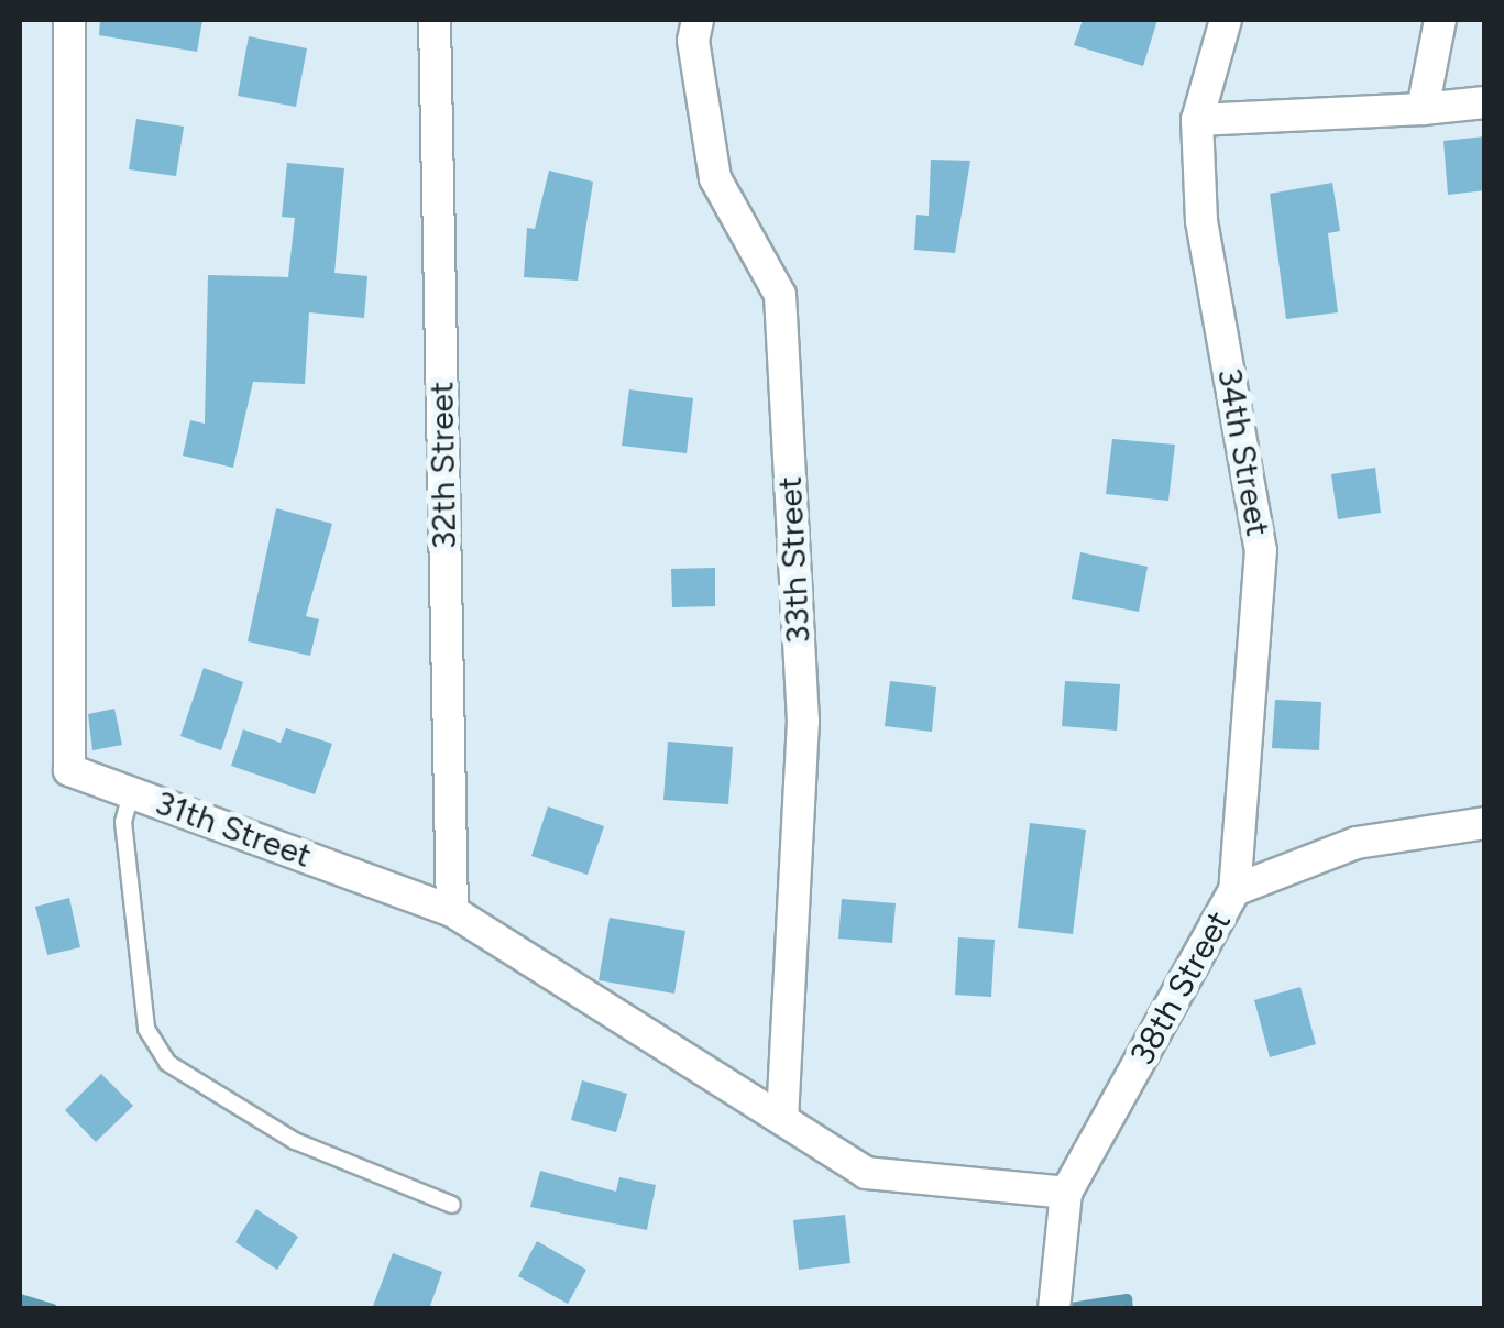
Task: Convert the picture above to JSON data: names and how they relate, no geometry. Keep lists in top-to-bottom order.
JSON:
{
  "streets": {
    "street": [
      "34th Street",
      "32th Street",
      "33th Street",
      "31th Street",
      "38th Street"
    ]
  },
  "crossings": [
    ["34th Street", "38th Street"],
    ["32th Street", "31th Street"],
    ["33th Street", "31th Street"],
    ["31th Street", "38th Street"]
  ]
}
